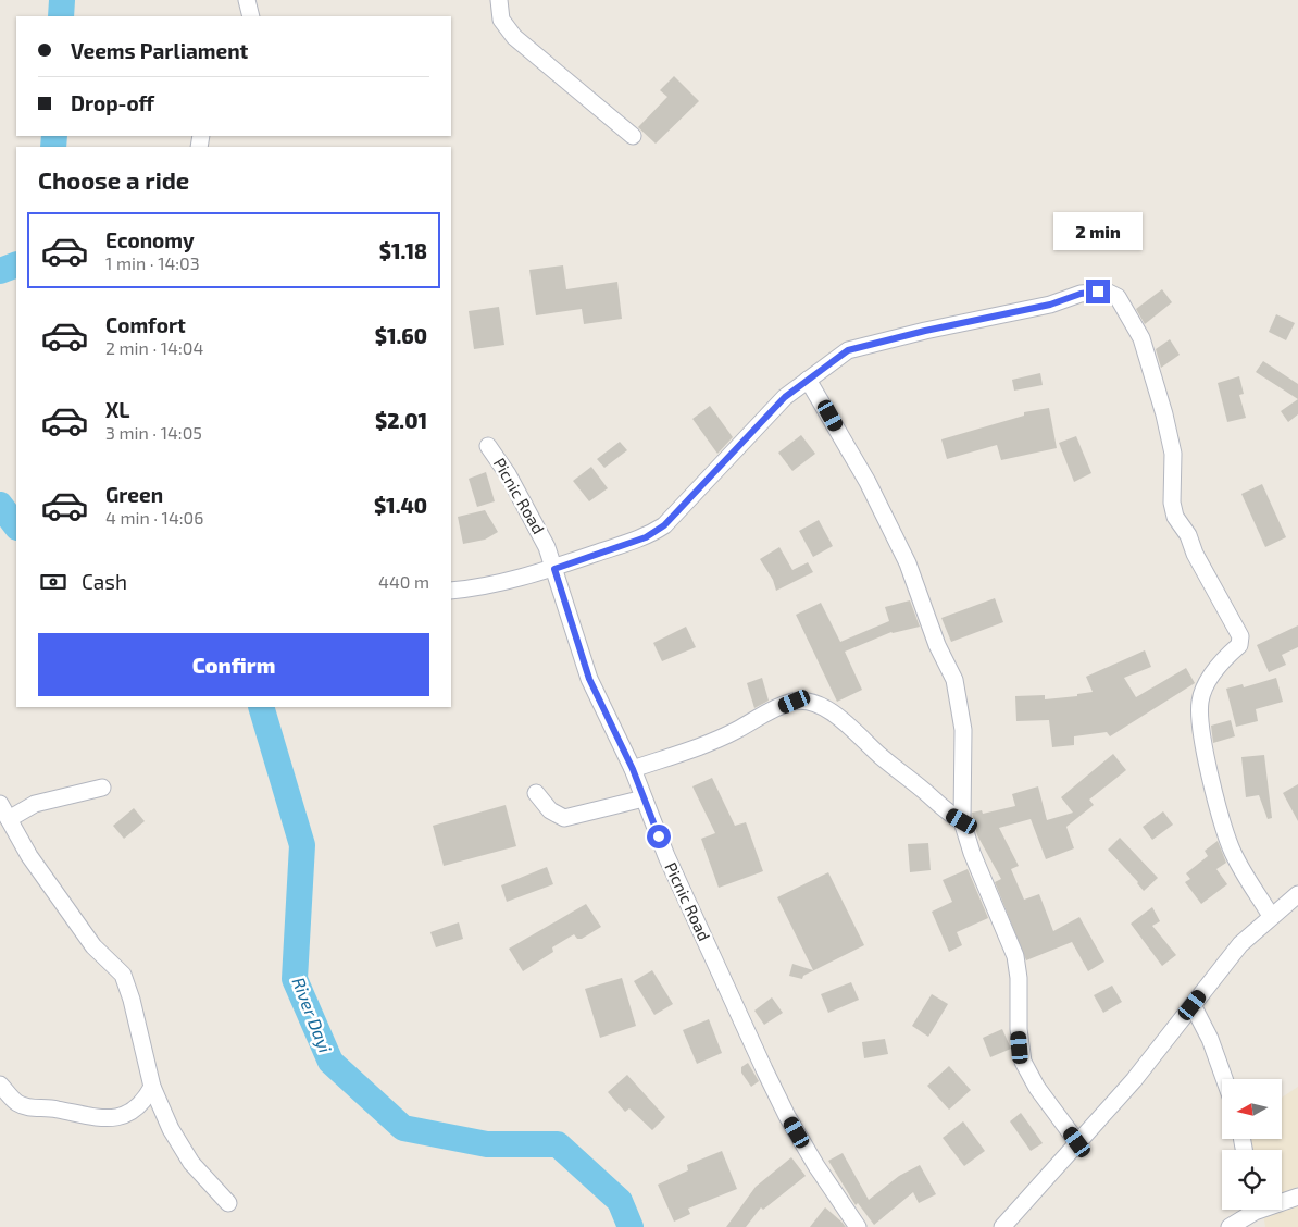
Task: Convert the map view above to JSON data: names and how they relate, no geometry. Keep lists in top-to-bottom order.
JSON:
{
  "streets": {
    "street": ["Picnic Road"]
  },
  "water": ["River Dayi"],
  "north": "left",
  "page": {
    "banner": ["Veems Parliament", "Drop-off"],
    "heading": "Choose a ride",
    "bubble": "2 min",
    "list": [
      {
        "name": "Economy",
        "note": "1 min · 14:03",
        "value": "$1.18"
      },
      {
        "name": "Comfort",
        "note": "2 min · 14:04",
        "value": "$1.60"
      },
      {
        "name": "XL",
        "note": "3 min · 14:05",
        "value": "$2.01"
      },
      {
        "name": "Green",
        "note": "4 min · 14:06",
        "value": "$1.40"
      }
    ],
    "pay": ["Cash", "440 m"],
    "buttons": "Confirm"
  }
}
